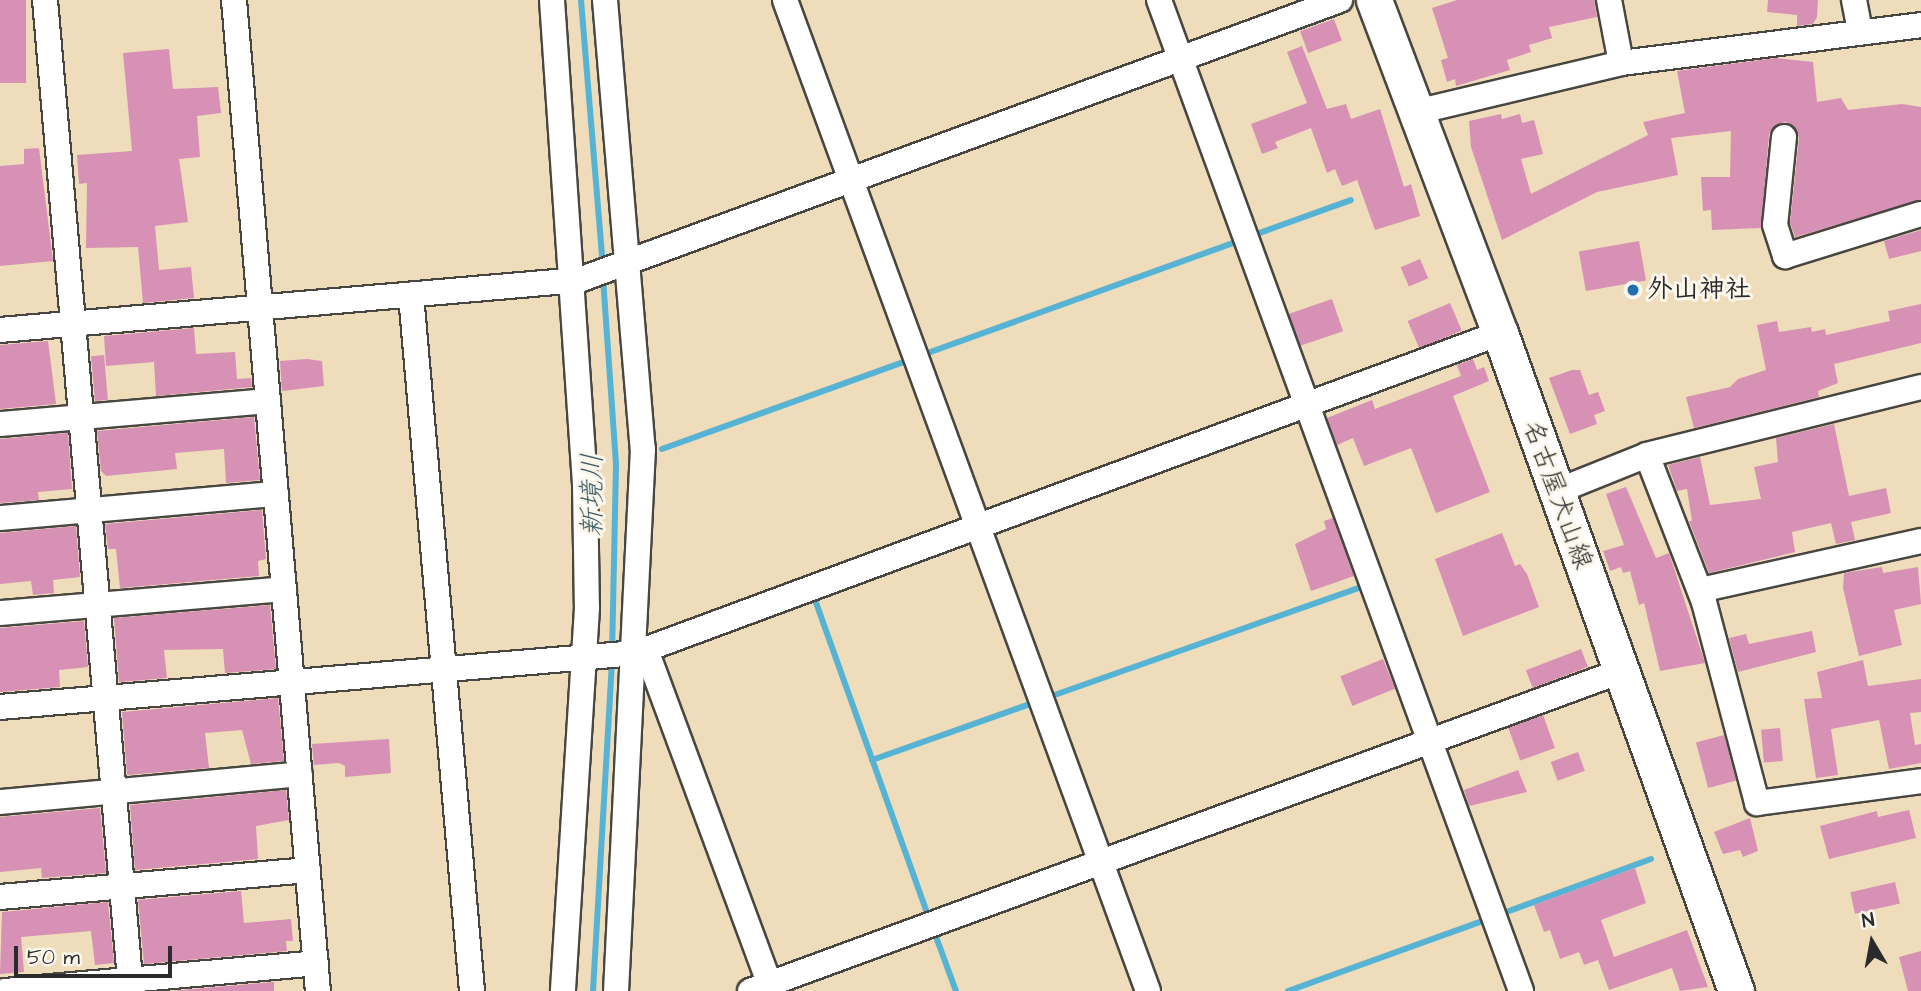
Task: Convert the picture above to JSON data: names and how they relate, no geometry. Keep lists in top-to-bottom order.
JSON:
{
  "streets": {
    "main road": ["名古屋犬山線"]
  },
  "water": ["新境川"],
  "places": ["外山神社"],
  "scale_bar": "50 m",
  "north": "top"
}
